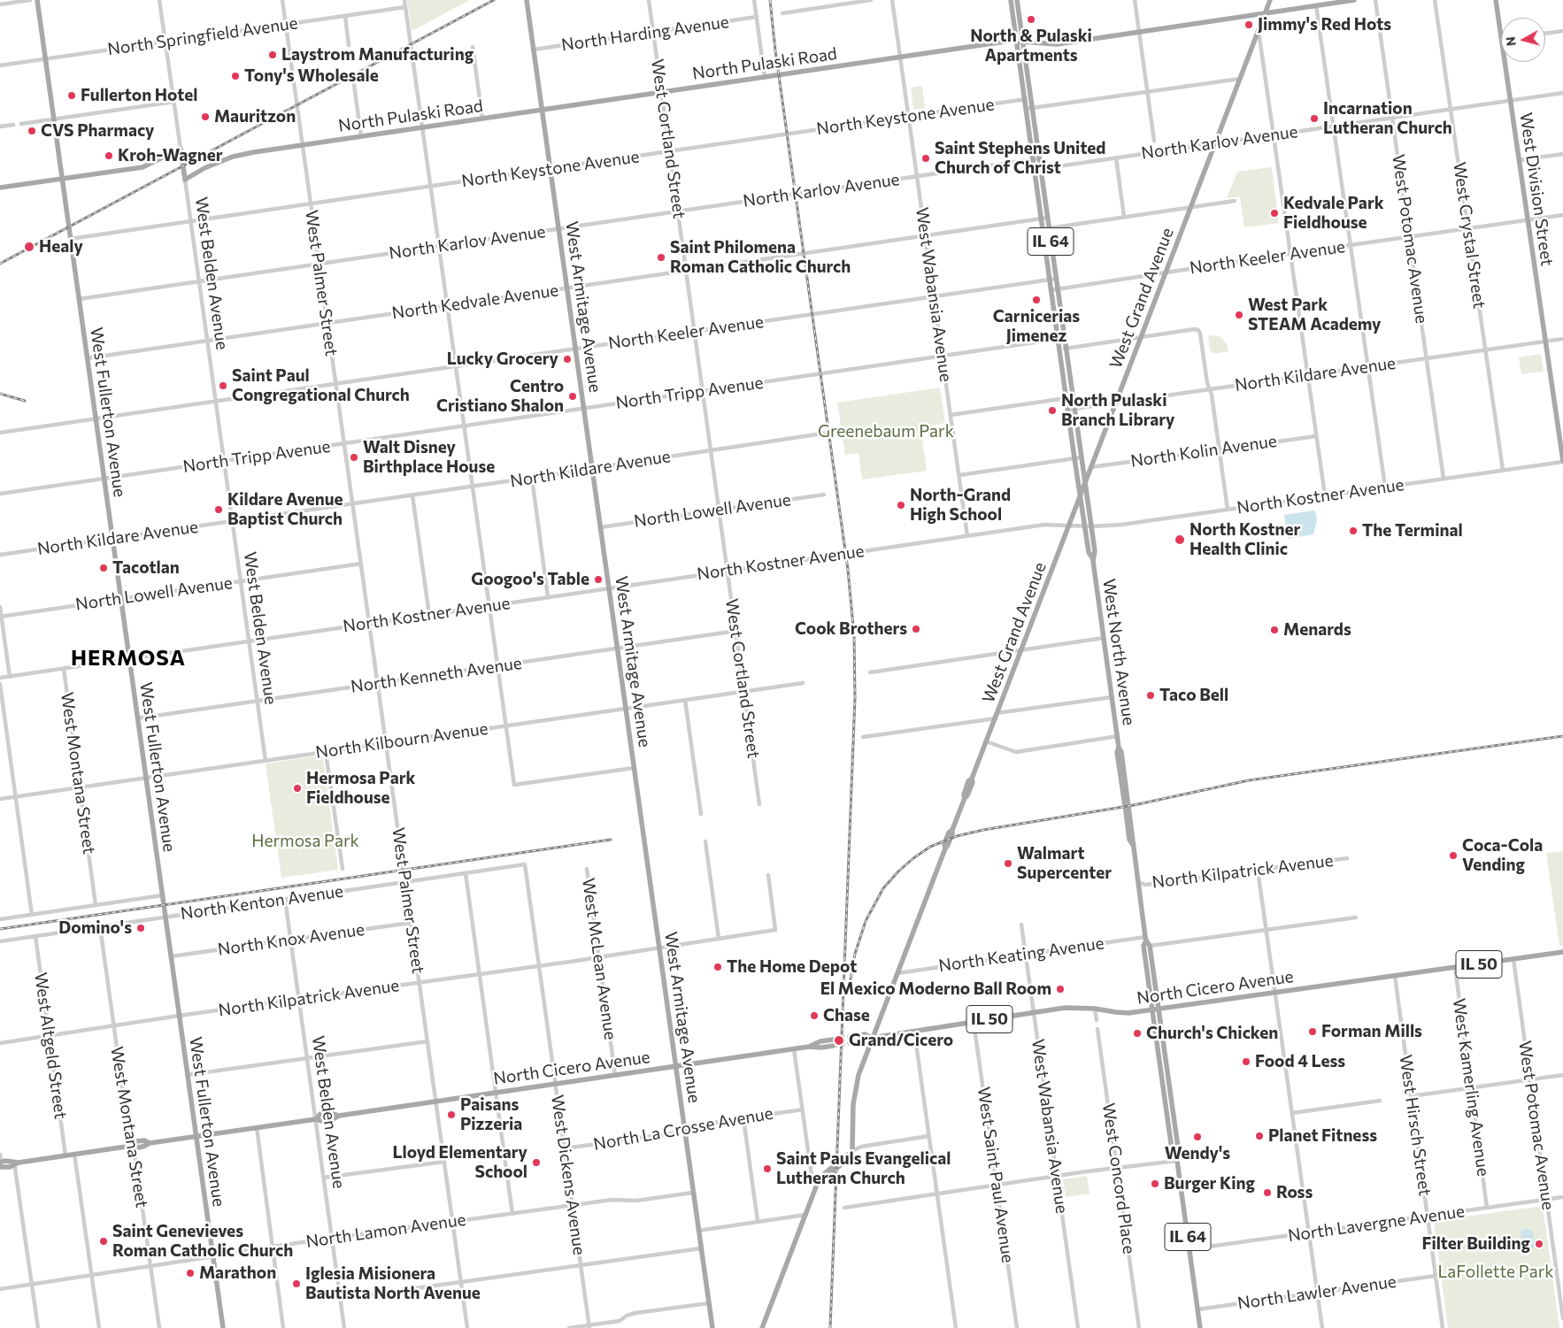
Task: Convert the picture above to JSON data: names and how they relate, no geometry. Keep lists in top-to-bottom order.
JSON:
{
  "streets": {
    "main road": [
      "North Pulaski Road",
      "West Division Street",
      "IL 64",
      "West Belden Avenue",
      "West Grand Avenue",
      "West Armitage Avenue",
      "West Fullerton Avenue",
      "West North Avenue",
      "IL 50",
      "North Cicero Avenue"
    ],
    "street": [
      "North Harding Avenue",
      "North Springfield Avenue",
      "North Keystone Avenue",
      "West Cortland Street",
      "North Karlov Avenue",
      "West Crystal Street",
      "West Potomac Avenue",
      "North Keeler Avenue",
      "West Palmer Street",
      "West Wabansia Avenue",
      "North Kedvale Avenue",
      "North Kildare Avenue",
      "North Tripp Avenue",
      "North Kolin Avenue",
      "North Kostner Avenue",
      "North Lowell Avenue",
      "North Kenneth Avenue",
      "North Kilbourn Avenue",
      "West Montana Street",
      "North Kilpatrick Avenue",
      "North Kenton Avenue",
      "North Knox Avenue",
      "North Keating Avenue",
      "West McLean Avenue",
      "West Altgeld Street",
      "West Kamerling Avenue",
      "West Hirsch Street",
      "North La Crosse Avenue",
      "West Dickens Avenue",
      "West Saint Paul Avenue",
      "West Concord Place",
      "North Lavergne Avenue",
      "North Lamon Avenue",
      "North Lawler Avenue"
    ]
  },
  "crossings": [
    ["North Harding Avenue", "West Cortland Street"],
    ["North Harding Avenue", "West Armitage Avenue"],
    ["North Springfield Avenue", "West Belden Avenue"],
    ["North Springfield Avenue", "West Palmer Street"],
    ["North Springfield Avenue", "West Fullerton Avenue"],
    ["North Pulaski Road", "West Cortland Street"],
    ["North Pulaski Road", "West Belden Avenue"],
    ["North Pulaski Road", "West Palmer Street"],
    ["North Pulaski Road", "West Wabansia Avenue"],
    ["North Pulaski Road", "West Grand Avenue"],
    ["North Pulaski Road", "West Armitage Avenue"],
    ["North Pulaski Road", "West North Avenue"],
    ["North Keystone Avenue", "West Cortland Street"],
    ["North Keystone Avenue", "West Belden Avenue"],
    ["North Keystone Avenue", "West Palmer Street"],
    ["North Keystone Avenue", "West Wabansia Avenue"],
    ["North Keystone Avenue", "West Armitage Avenue"],
    ["North Keystone Avenue", "West Fullerton Avenue"],
    ["North Keystone Avenue", "West North Avenue"],
    ["West Cortland Street", "North Karlov Avenue"],
    ["West Cortland Street", "North Keeler Avenue"],
    ["West Cortland Street", "North Kedvale Avenue"],
    ["West Cortland Street", "North Kildare Avenue"],
    ["West Cortland Street", "North Tripp Avenue"],
    ["West Cortland Street", "North Kostner Avenue"],
    ["West Cortland Street", "North Lowell Avenue"],
    ["West Cortland Street", "North Kenneth Avenue"],
    ["West Cortland Street", "North Kilbourn Avenue"],
    ["North Karlov Avenue", "West Division Street"],
    ["North Karlov Avenue", "West Crystal Street"],
    ["North Karlov Avenue", "West Potomac Avenue"],
    ["North Karlov Avenue", "West Belden Avenue"],
    ["North Karlov Avenue", "West Palmer Street"],
    ["North Karlov Avenue", "West Wabansia Avenue"],
    ["North Karlov Avenue", "West Grand Avenue"],
    ["North Karlov Avenue", "West Armitage Avenue"],
    ["North Karlov Avenue", "West Fullerton Avenue"],
    ["North Karlov Avenue", "West North Avenue"],
    ["West Division Street", "North Keeler Avenue"],
    ["West Division Street", "North Kildare Avenue"],
    ["West Division Street", "North Kostner Avenue"],
    ["West Crystal Street", "North Keeler Avenue"],
    ["West Crystal Street", "North Kildare Avenue"],
    ["West Crystal Street", "North Kostner Avenue"],
    ["West Potomac Avenue", "North Keeler Avenue"],
    ["West Potomac Avenue", "North Kildare Avenue"],
    ["West Potomac Avenue", "North Kostner Avenue"],
    ["West Potomac Avenue", "North Cicero Avenue"],
    ["West Potomac Avenue", "North Lavergne Avenue"],
    ["North Keeler Avenue", "West Belden Avenue"],
    ["North Keeler Avenue", "West Palmer Street"],
    ["North Keeler Avenue", "West Wabansia Avenue"],
    ["North Keeler Avenue", "West Grand Avenue"],
    ["North Keeler Avenue", "West Armitage Avenue"],
    ["North Keeler Avenue", "West Fullerton Avenue"],
    ["North Keeler Avenue", "West North Avenue"],
    ["West Belden Avenue", "North Kedvale Avenue"],
    ["West Belden Avenue", "North Kildare Avenue"],
    ["West Belden Avenue", "North Tripp Avenue"],
    ["West Belden Avenue", "North Kostner Avenue"],
    ["West Belden Avenue", "North Lowell Avenue"],
    ["West Belden Avenue", "North Kenneth Avenue"],
    ["West Belden Avenue", "North Kilbourn Avenue"],
    ["West Belden Avenue", "North Kilpatrick Avenue"],
    ["West Belden Avenue", "North Kenton Avenue"],
    ["West Belden Avenue", "North Knox Avenue"],
    ["West Belden Avenue", "North Cicero Avenue"],
    ["West Belden Avenue", "North Lamon Avenue"],
    ["West Palmer Street", "North Kedvale Avenue"],
    ["West Palmer Street", "North Kildare Avenue"],
    ["West Palmer Street", "North Tripp Avenue"],
    ["West Palmer Street", "North Kostner Avenue"],
    ["West Palmer Street", "North Lowell Avenue"],
    ["West Palmer Street", "North Kenneth Avenue"],
    ["West Palmer Street", "North Kilbourn Avenue"],
    ["West Palmer Street", "North Kilpatrick Avenue"],
    ["West Palmer Street", "North Kenton Avenue"],
    ["West Palmer Street", "North Knox Avenue"],
    ["West Palmer Street", "North Cicero Avenue"],
    ["West Palmer Street", "North Lamon Avenue"],
    ["West Wabansia Avenue", "North Kedvale Avenue"],
    ["West Wabansia Avenue", "North Tripp Avenue"],
    ["West Wabansia Avenue", "North Kostner Avenue"],
    ["West Wabansia Avenue", "North Keating Avenue"],
    ["West Wabansia Avenue", "North Cicero Avenue"],
    ["West Grand Avenue", "North Kildare Avenue"],
    ["West Grand Avenue", "North Kolin Avenue"],
    ["West Grand Avenue", "North Kostner Avenue"],
    ["West Grand Avenue", "West North Avenue"],
    ["West Grand Avenue", "North Keating Avenue"],
    ["West Grand Avenue", "North Cicero Avenue"],
    ["North Kedvale Avenue", "West Armitage Avenue"],
    ["North Kedvale Avenue", "West Fullerton Avenue"],
    ["North Kedvale Avenue", "West North Avenue"],
    ["West Armitage Avenue", "North Kildare Avenue"],
    ["West Armitage Avenue", "North Tripp Avenue"],
    ["West Armitage Avenue", "North Kostner Avenue"],
    ["West Armitage Avenue", "North Lowell Avenue"],
    ["West Armitage Avenue", "North Kenneth Avenue"],
    ["West Armitage Avenue", "North Kilbourn Avenue"],
    ["West Armitage Avenue", "North Kilpatrick Avenue"],
    ["West Armitage Avenue", "North Cicero Avenue"],
    ["West Armitage Avenue", "North La Crosse Avenue"],
    ["West Armitage Avenue", "North Lamon Avenue"],
    ["North Kildare Avenue", "West Fullerton Avenue"],
    ["North Kildare Avenue", "West North Avenue"],
    ["North Tripp Avenue", "West Fullerton Avenue"],
    ["North Tripp Avenue", "West North Avenue"],
    ["West Fullerton Avenue", "North Kostner Avenue"],
    ["West Fullerton Avenue", "North Lowell Avenue"],
    ["West Fullerton Avenue", "North Kenneth Avenue"],
    ["West Fullerton Avenue", "North Kilbourn Avenue"],
    ["West Fullerton Avenue", "North Kilpatrick Avenue"],
    ["West Fullerton Avenue", "North Kenton Avenue"],
    ["West Fullerton Avenue", "North Knox Avenue"],
    ["West Fullerton Avenue", "North Cicero Avenue"],
    ["West Fullerton Avenue", "North Lamon Avenue"],
    ["North Kostner Avenue", "West North Avenue"],
    ["North Kostner Avenue", "West Montana Street"],
    ["West North Avenue", "North Kilpatrick Avenue"],
    ["West North Avenue", "North Keating Avenue"],
    ["West North Avenue", "North Cicero Avenue"],
    ["West North Avenue", "North Lavergne Avenue"],
    ["West North Avenue", "North Lawler Avenue"],
    ["North Kilbourn Avenue", "West Montana Street"],
    ["West Montana Street", "North Kilpatrick Avenue"],
    ["West Montana Street", "North Kenton Avenue"],
    ["West Montana Street", "North Cicero Avenue"],
    ["West Montana Street", "North Lamon Avenue"],
    ["North Kilpatrick Avenue", "West McLean Avenue"],
    ["North Kilpatrick Avenue", "West Altgeld Street"],
    ["North Kilpatrick Avenue", "West Dickens Avenue"],
    ["North Kenton Avenue", "West Altgeld Street"],
    ["North Kenton Avenue", "West Dickens Avenue"],
    ["West McLean Avenue", "North Cicero Avenue"],
    ["North Cicero Avenue", "West Altgeld Street"],
    ["North Cicero Avenue", "West Kamerling Avenue"],
    ["North Cicero Avenue", "West Hirsch Street"],
    ["North Cicero Avenue", "West Dickens Avenue"],
    ["North Cicero Avenue", "West Saint Paul Avenue"],
    ["West Kamerling Avenue", "North Lavergne Avenue"],
    ["West Hirsch Street", "North Lavergne Avenue"],
    ["West Hirsch Street", "North Lawler Avenue"],
    ["North La Crosse Avenue", "West Dickens Avenue"],
    ["West Dickens Avenue", "North Lamon Avenue"]
  ],
  "districts": ["HERMOSA"],
  "parks": ["Greenebaum Park", "Hermosa Park", "LaFollette Park"],
  "places": [
    "North & Pulaski Apartments",
    "Jimmy's Red Hots",
    "Laystrom Manufacturing",
    "Tony's Wholesale",
    "Fullerton Hotel",
    "Mauritzon",
    "Incarnation Lutheran Church",
    "CVS Pharmacy",
    "Kroh-Wagner",
    "Saint Stephens United Church of Christ",
    "Kedvale Park Fieldhouse",
    "Healy",
    "Saint Philomena Roman Catholic Church",
    "Carnicerias Jimenez",
    "West Park STEAM Academy",
    "Lucky Grocery",
    "Saint Paul Congregational Church",
    "Centro Cristiano Shalon",
    "North Pulaski Branch Library",
    "Walt Disney Birthplace House",
    "North-Grand High School",
    "Kildare Avenue Baptist Church",
    "The Terminal",
    "North Kostner Health Clinic",
    "Tacotlan",
    "Googoo's Table",
    "Cook Brothers",
    "Menards",
    "Taco Bell",
    "Hermosa Park Fieldhouse",
    "Coca-Cola Vending",
    "Walmart Supercenter",
    "Domino's",
    "The Home Depot",
    "El Mexico Moderno Ball Room",
    "Chase",
    "Forman Mills",
    "Church's Chicken",
    "Grand/Cicero",
    "Food 4 Less",
    "Paisans Pizzeria",
    "Planet Fitness",
    "Wendy's",
    "Lloyd Elementary School",
    "Saint Pauls Evangelical Lutheran Church",
    "Burger King",
    "Ross",
    "Saint Genevieves Roman Catholic Church",
    "Filter Building",
    "Marathon",
    "Iglesia Misionera Bautista North Avenue"
  ],
  "north": "left"
}
